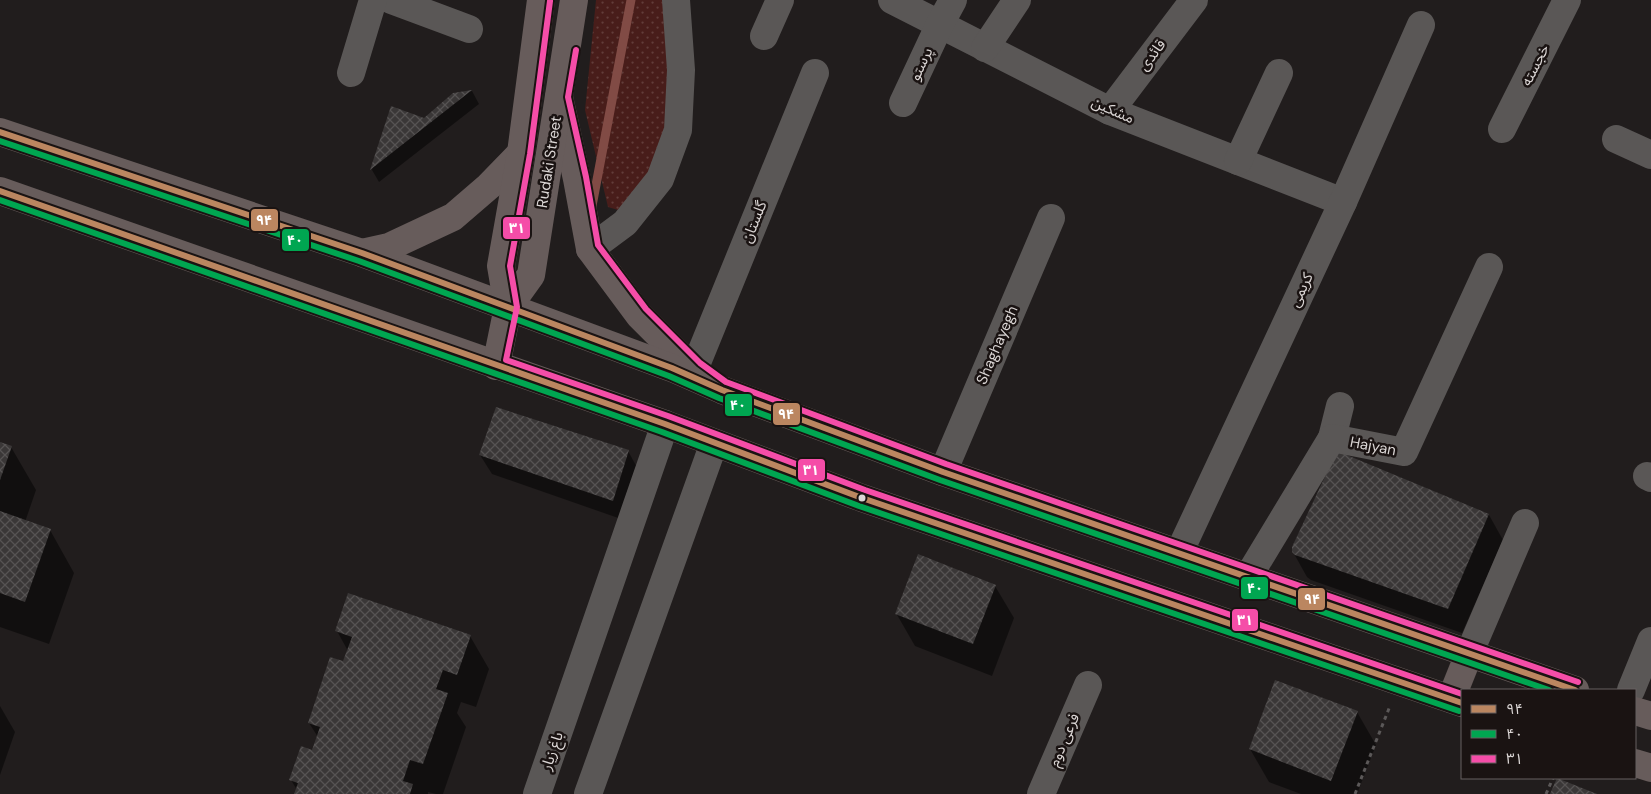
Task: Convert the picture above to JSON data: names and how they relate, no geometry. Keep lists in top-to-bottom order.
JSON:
{
  "streets": {
    "main road": ["Rudaki Street"],
    "street": [
      "قائدی",
      "پرستو",
      "خجسته",
      "مشکین",
      "گلستان",
      "کریمی",
      "Shaghayegh",
      "Hajyan",
      "فرعی دوم",
      "باغ زیار"
    ]
  },
  "crossings": [
    ["قائدی", "مشکین"],
    ["پرستو", "مشکین"],
    ["مشکین", "کریمی"]
  ],
  "lines": ["transit line ۳۱", "transit line ۹۴", "transit line ۴۰"],
  "legend": ["۹۴", "۴۰", "۳۱"]
}
